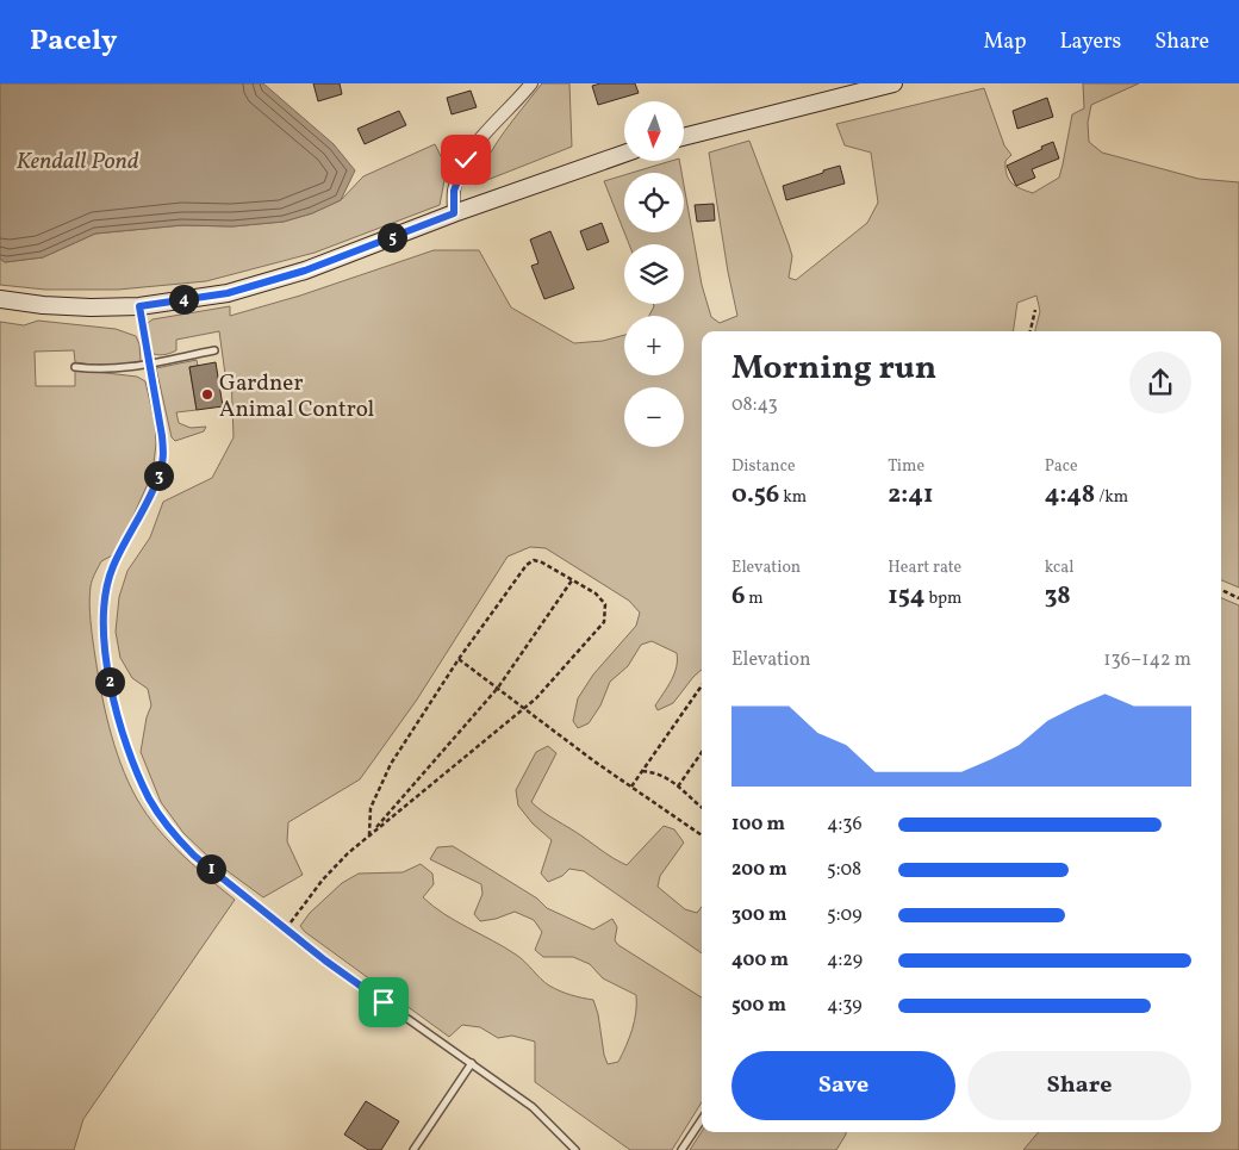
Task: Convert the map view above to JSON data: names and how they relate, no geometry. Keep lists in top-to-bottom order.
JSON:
{
  "water": ["Kendall Pond"],
  "places": ["Gardner Animal Control"],
  "north": "bottom",
  "page": {
    "header": "Pacely",
    "nav": ["Map", "Layers", "Share"],
    "map_buttons": ["+", "−"],
    "pins": [
      "5",
      "4",
      "3",
      "2",
      "1"
    ],
    "heading": ["Morning run", "08:43"],
    "stats": [
      ["Distance", "0.56 km"],
      ["Time", "2:41"],
      ["Pace", "4:48 /km"],
      ["Elevation", "6 m"],
      ["Heart rate", "154 bpm"],
      ["kcal", "38"]
    ],
    "chart": ["Elevation", "136–142 m"],
    "list": [
      {
        "name": "100 m",
        "note": "4:36"
      },
      {
        "name": "200 m",
        "note": "5:08"
      },
      {
        "name": "300 m",
        "note": "5:09"
      },
      {
        "name": "400 m",
        "note": "4:29"
      },
      {
        "name": "500 m",
        "note": "4:39"
      }
    ],
    "buttons": ["Save", "Share"]
  }
}
